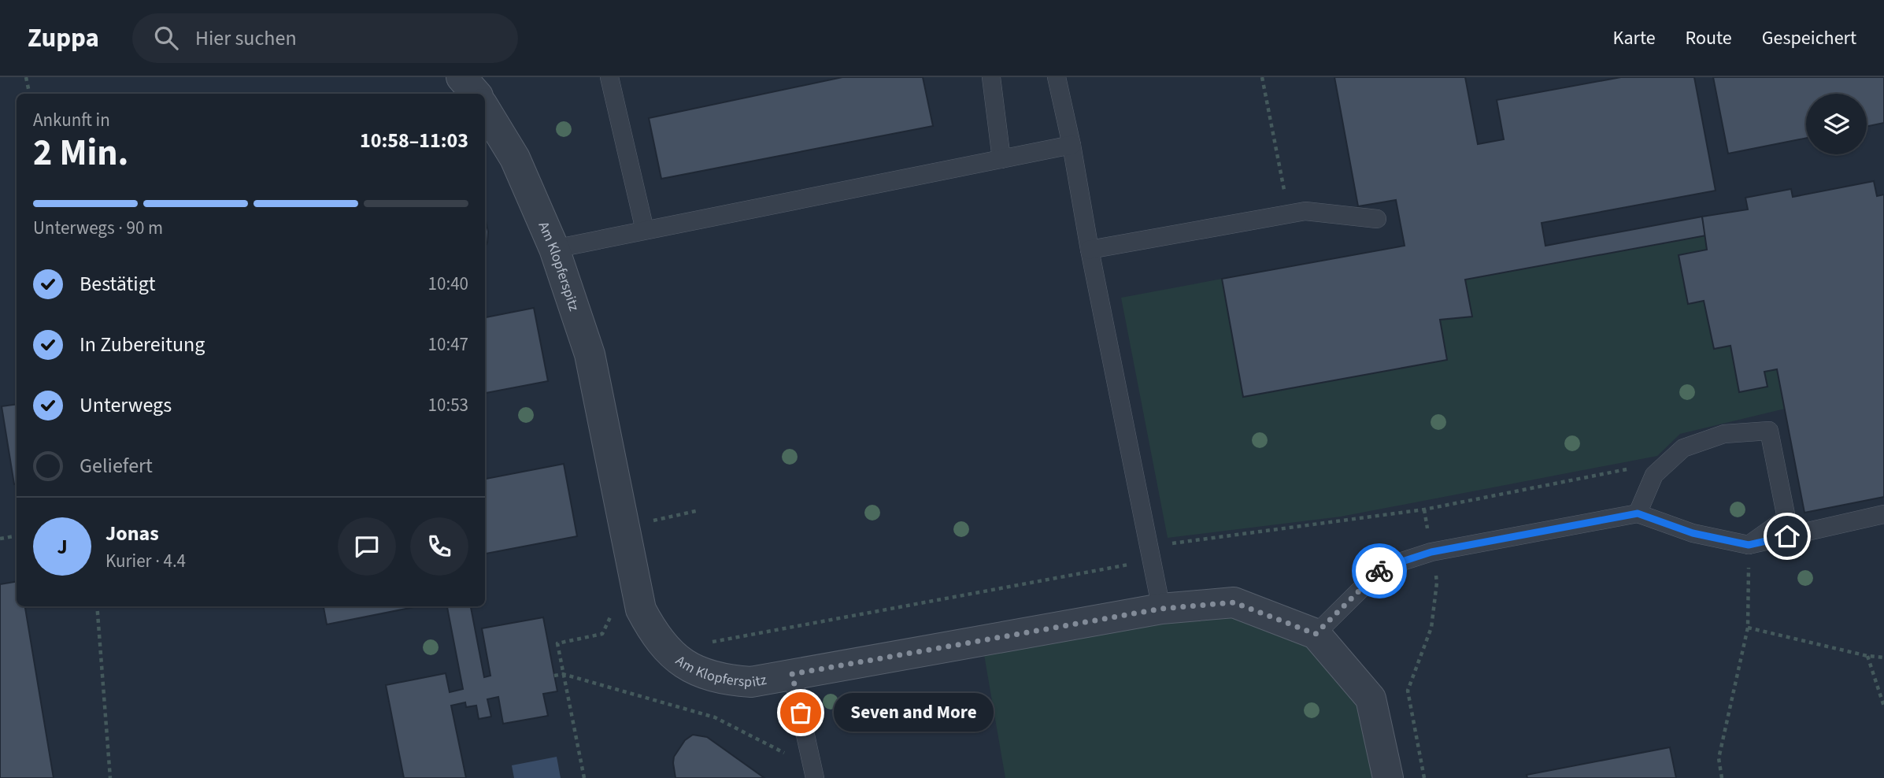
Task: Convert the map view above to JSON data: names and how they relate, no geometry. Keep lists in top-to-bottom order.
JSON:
{
  "streets": {
    "street": ["Am Klopferspitz"]
  },
  "places": ["Seven and More"],
  "page": {
    "header": "Zuppa",
    "search": "Hier suchen",
    "nav": ["Karte", "Route", "Gespeichert"],
    "heading": ["2 Min.", "Ankunft in", "10:58–11:03"],
    "panel": ["Jonas", "Kurier · 4.4"],
    "bar": "Unterwegs · 90 m",
    "list": [
      ["Bestätigt", "10:40"],
      ["In Zubereitung", "10:47"],
      ["Unterwegs", "10:53"],
      "Geliefert"
    ],
    "round": "J",
    "bubble": "Seven and More"
  }
}
